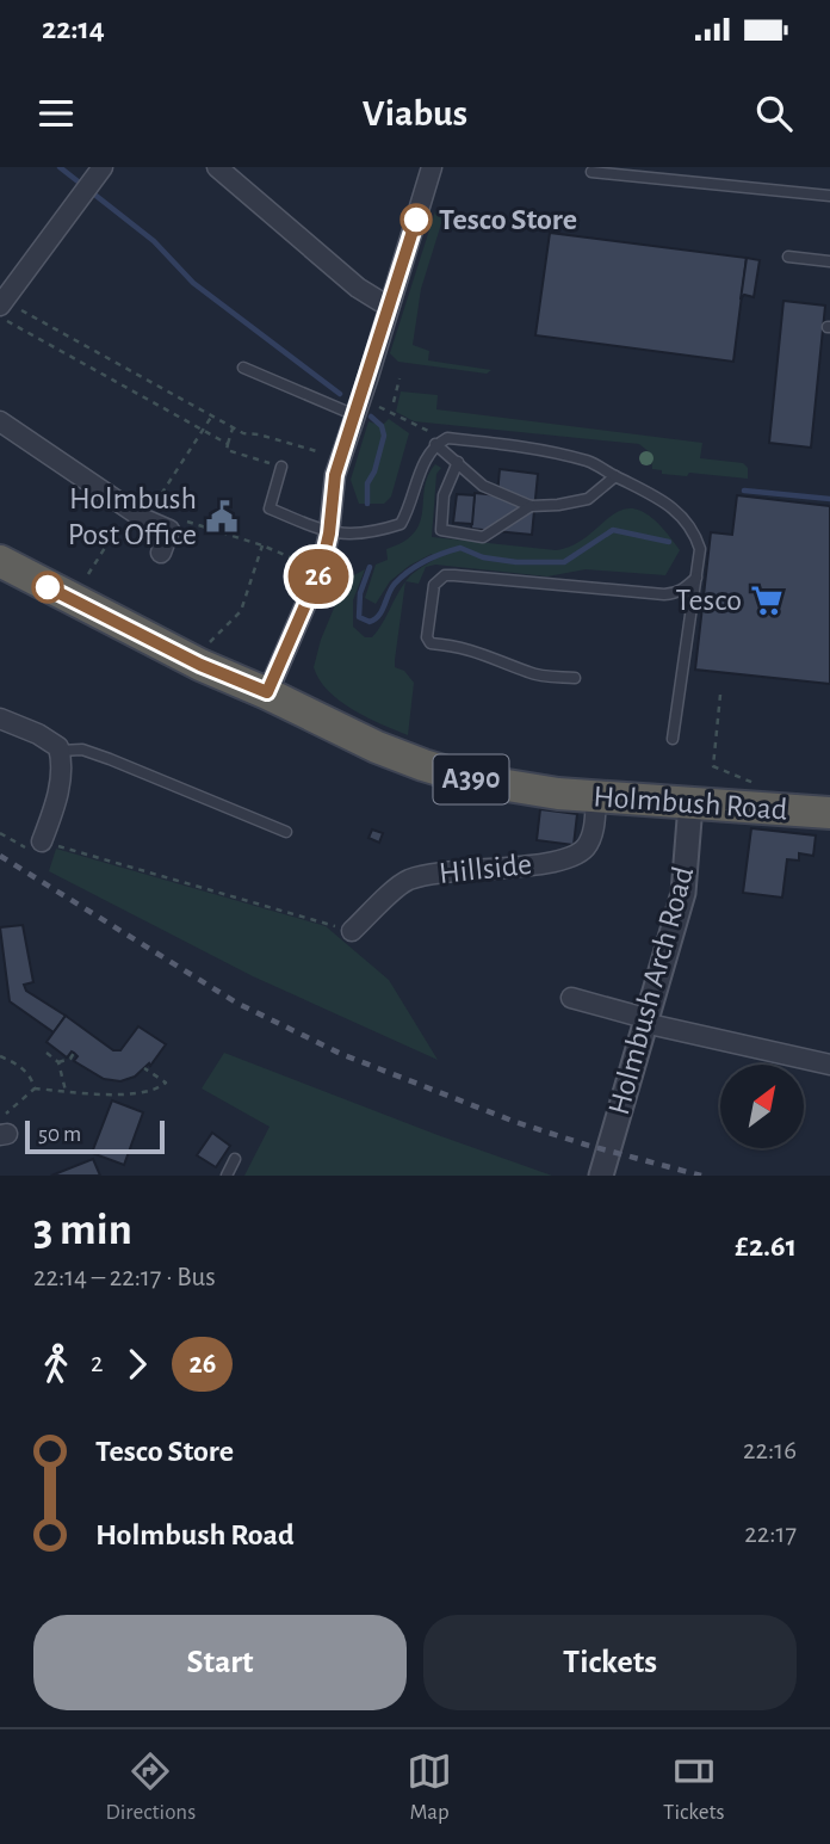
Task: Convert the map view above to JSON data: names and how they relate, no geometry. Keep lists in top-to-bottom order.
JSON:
{
  "streets": {
    "highway": ["A390", "Holmbush Road"],
    "street": ["Hillside", "Holmbush Arch Road"]
  },
  "crossings": [
    ["Holmbush Road", "Hillside"],
    ["Holmbush Road", "Holmbush Arch Road"]
  ],
  "places": {
    "other": ["Tesco Store"],
    "public building": ["Holmbush Post Office"],
    "supermarket": ["Tesco"]
  },
  "lines": ["bus line 26"],
  "scale_bar": "50 m",
  "north": "top right",
  "page": {
    "status": "22:14",
    "header": "Viabus",
    "on_map": "26",
    "scale": "50 m",
    "heading": ["3 min", "22:14 – 22:17 · Bus", "£2.61"],
    "legs": ["2", "26"],
    "list": [
      {
        "name": "Tesco Store",
        "value": "22:16"
      },
      {
        "name": "Holmbush Road",
        "value": "22:17"
      }
    ],
    "buttons": ["Start", "Tickets"],
    "tabs": ["Directions", "Map", "Tickets"]
  }
}
